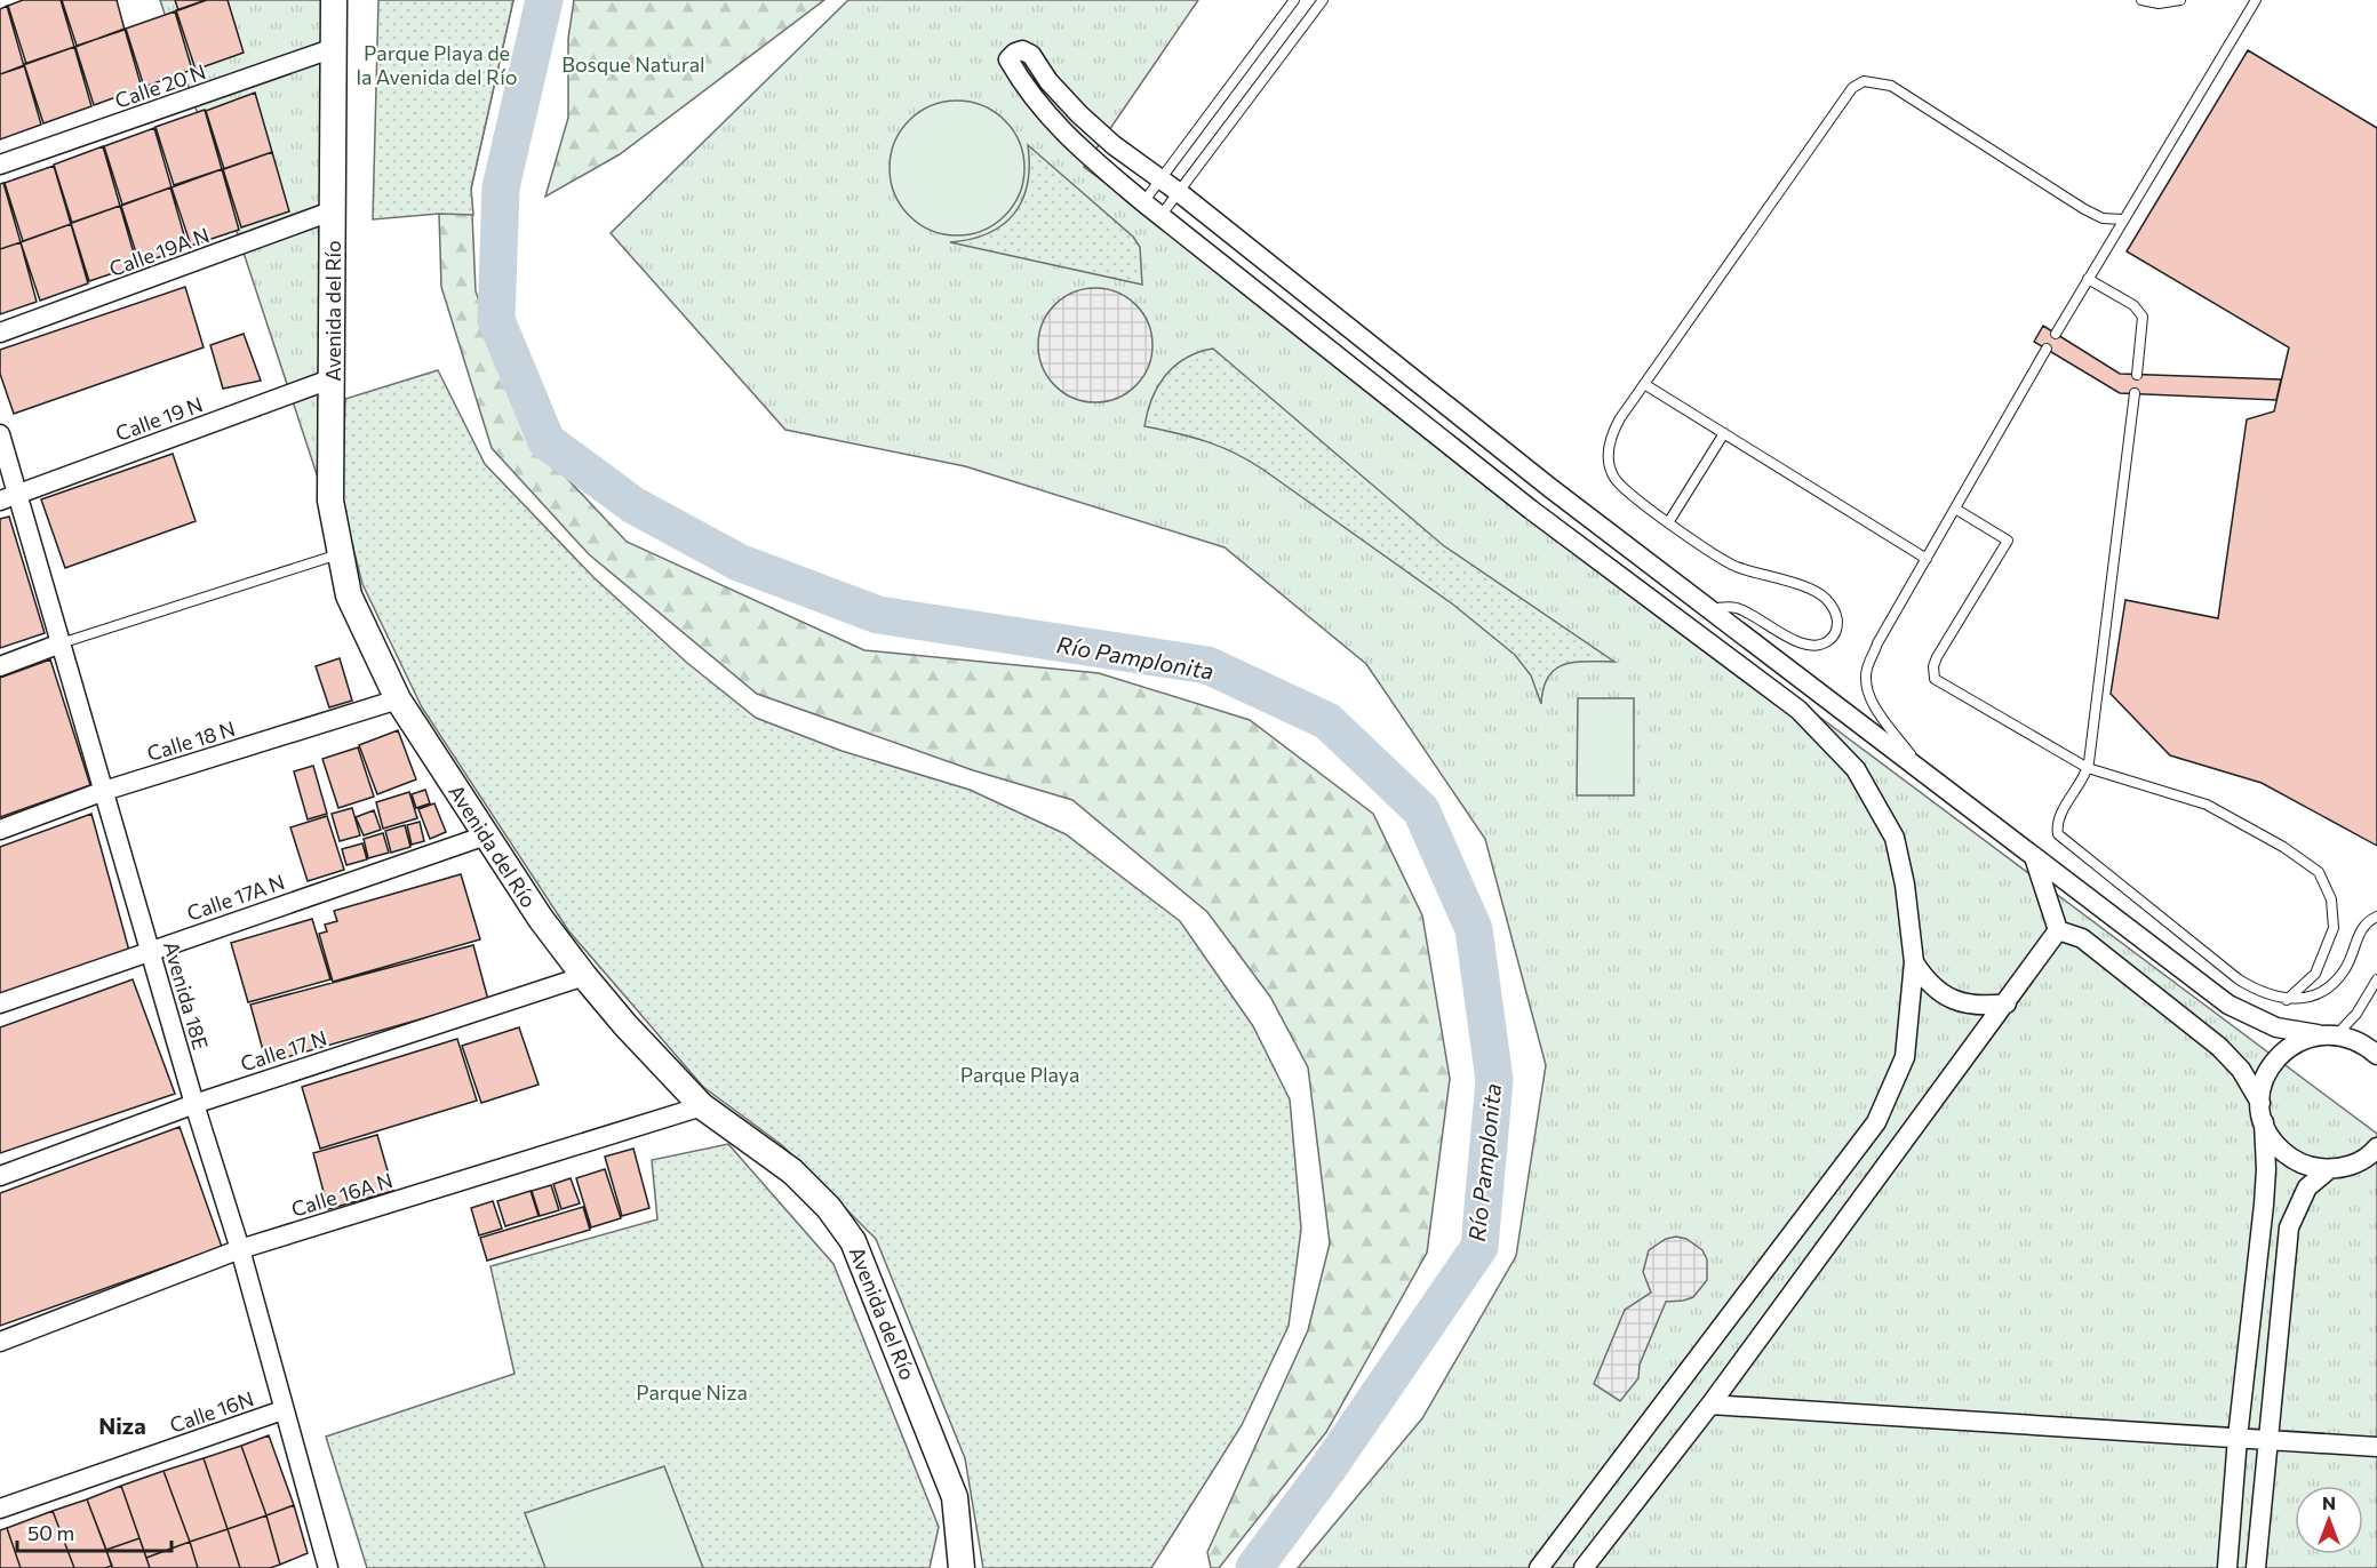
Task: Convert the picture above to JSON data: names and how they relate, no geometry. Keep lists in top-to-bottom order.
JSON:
{
  "streets": {
    "main road": ["Avenida del Río"],
    "street": [
      "Calle 20 N",
      "Calle 19A N",
      "Calle 19 N",
      "Calle 18 N",
      "Calle 17A N",
      "Avenida 18E",
      "Calle 17 N",
      "Calle 16A N",
      "Calle 16N"
    ]
  },
  "crossings": [
    ["Calle 20 N", "Avenida del Río"],
    ["Calle 19A N", "Avenida del Río"],
    ["Avenida del Río", "Calle 19 N"],
    ["Avenida del Río", "Calle 18 N"],
    ["Avenida del Río", "Calle 17A N"],
    ["Avenida del Río", "Calle 17 N"],
    ["Avenida del Río", "Calle 16A N"],
    ["Calle 19 N", "Avenida 18E"],
    ["Calle 18 N", "Avenida 18E"],
    ["Calle 17A N", "Avenida 18E"],
    ["Avenida 18E", "Calle 17 N"],
    ["Avenida 18E", "Calle 16A N"],
    ["Avenida 18E", "Calle 16N"]
  ],
  "districts": ["Niza"],
  "water": ["Río Pamplonita"],
  "parks": [
    "Parque Playa de la Avenida del Río",
    "Bosque Natural",
    "Parque Playa",
    "Parque Niza"
  ],
  "scale_bar": "50 m",
  "north": "top"
}
